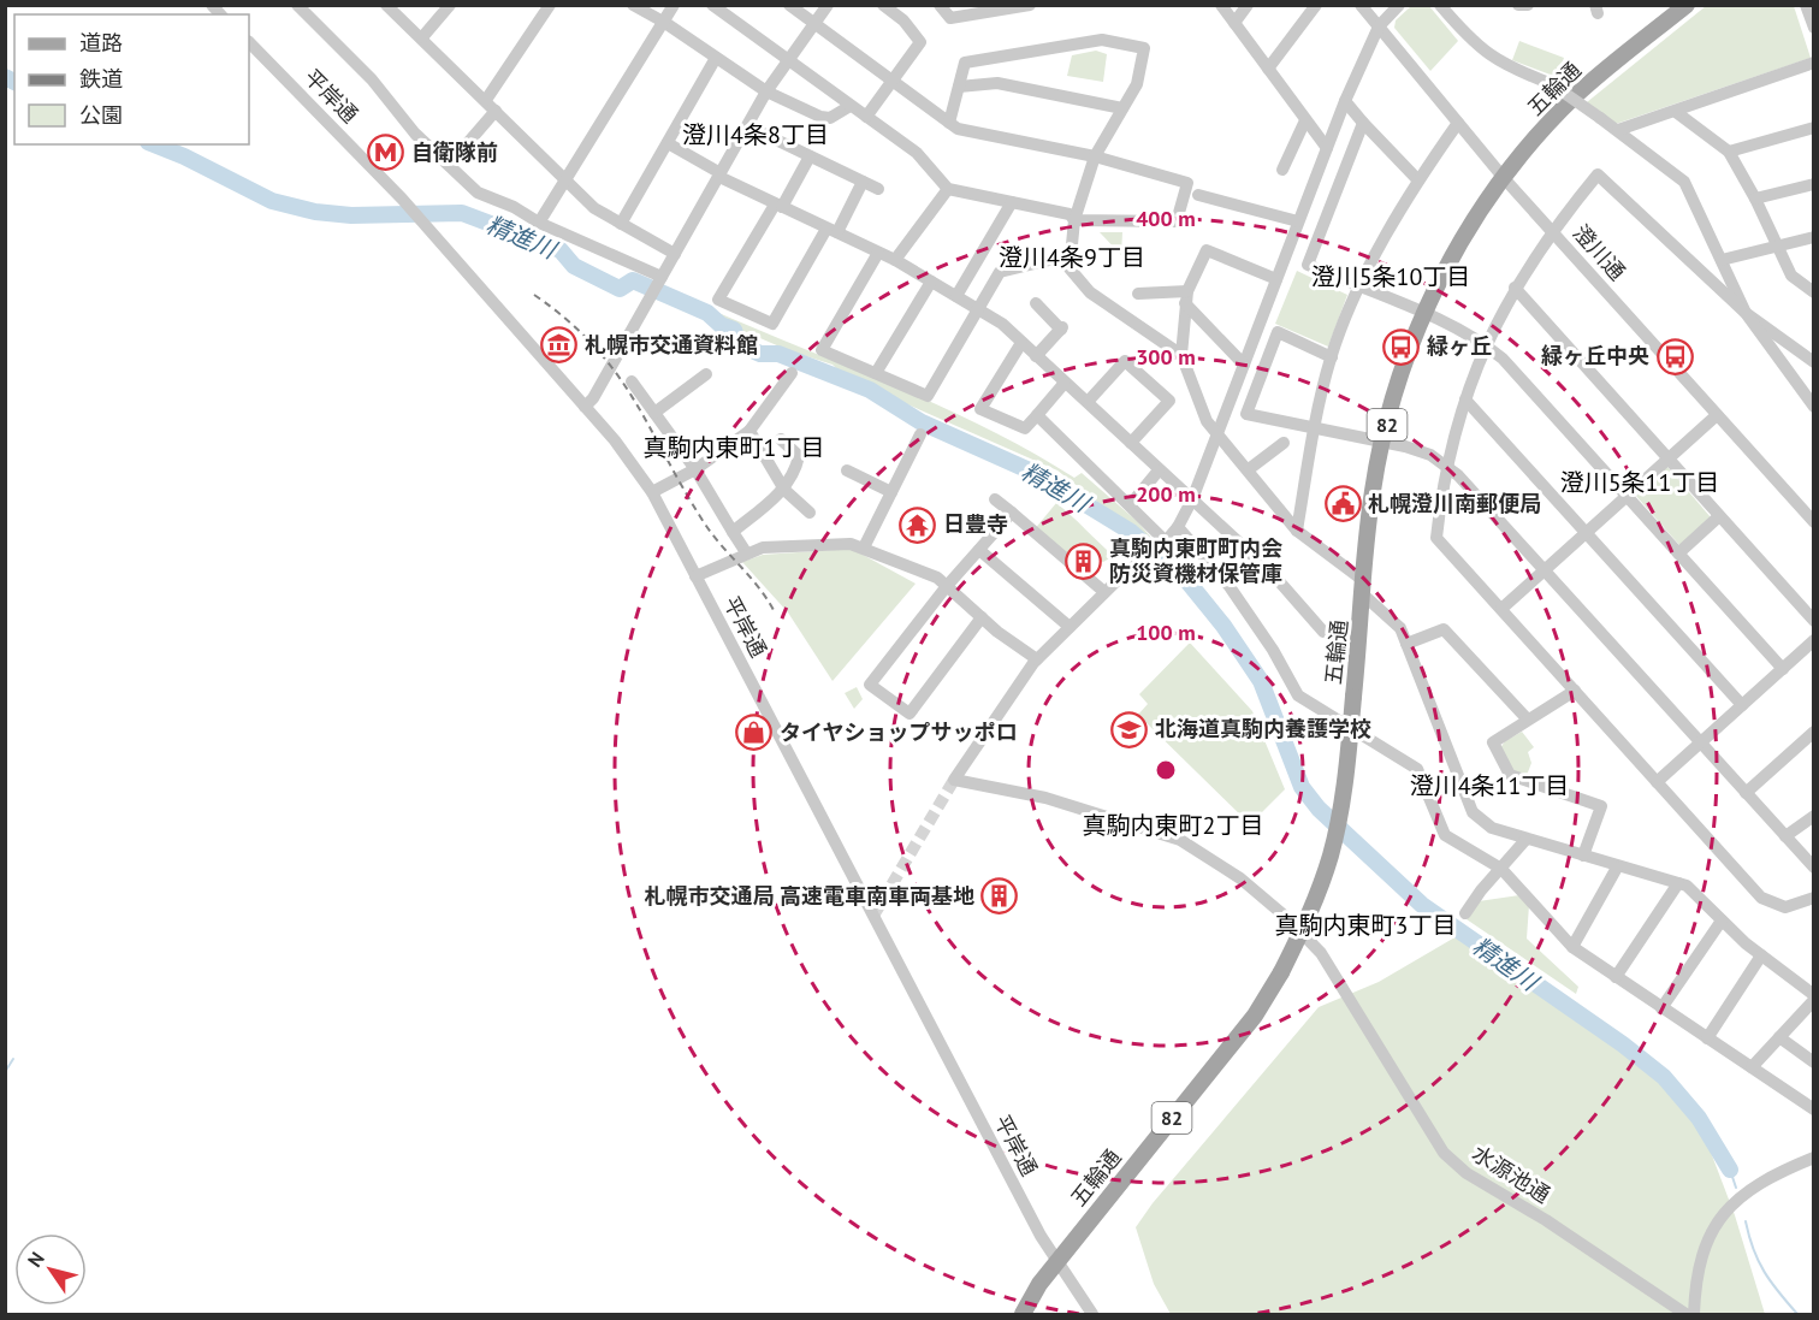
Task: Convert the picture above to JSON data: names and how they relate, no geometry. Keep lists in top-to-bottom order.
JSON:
{
  "streets": {
    "main road": ["五輪通", "82"],
    "street": ["平岸通", "澄川通", "水源池通"]
  },
  "crossings": [
    ["五輪通", "平岸通"],
    ["五輪通", "澄川通"]
  ],
  "districts": [
    "澄川4条8丁目",
    "澄川4条9丁目",
    "澄川5条10丁目",
    "真駒内東町1丁目",
    "澄川5条11丁目",
    "澄川4条11丁目",
    "真駒内東町2丁目",
    "真駒内東町3丁目"
  ],
  "water": ["精進川"],
  "places": {
    "metro station": ["自衛隊前"],
    "museum": ["札幌市交通資料館"],
    "bus stop": ["緑ヶ丘", "緑ヶ丘中央"],
    "public building": ["札幌澄川南郵便局"],
    "temple": ["日豊寺"],
    "building": ["真駒内東町町内会 防災資機材保管庫", "札幌市交通局 高速電車南車両基地"],
    "school or university": ["北海道真駒内養護学校"],
    "shop": ["タイヤショップサッポロ"]
  },
  "legend": ["道路", "鉄道", "公園"],
  "north": "top left",
  "rings": [
    "400 m",
    "300 m",
    "200 m",
    "100 m"
  ]
}
